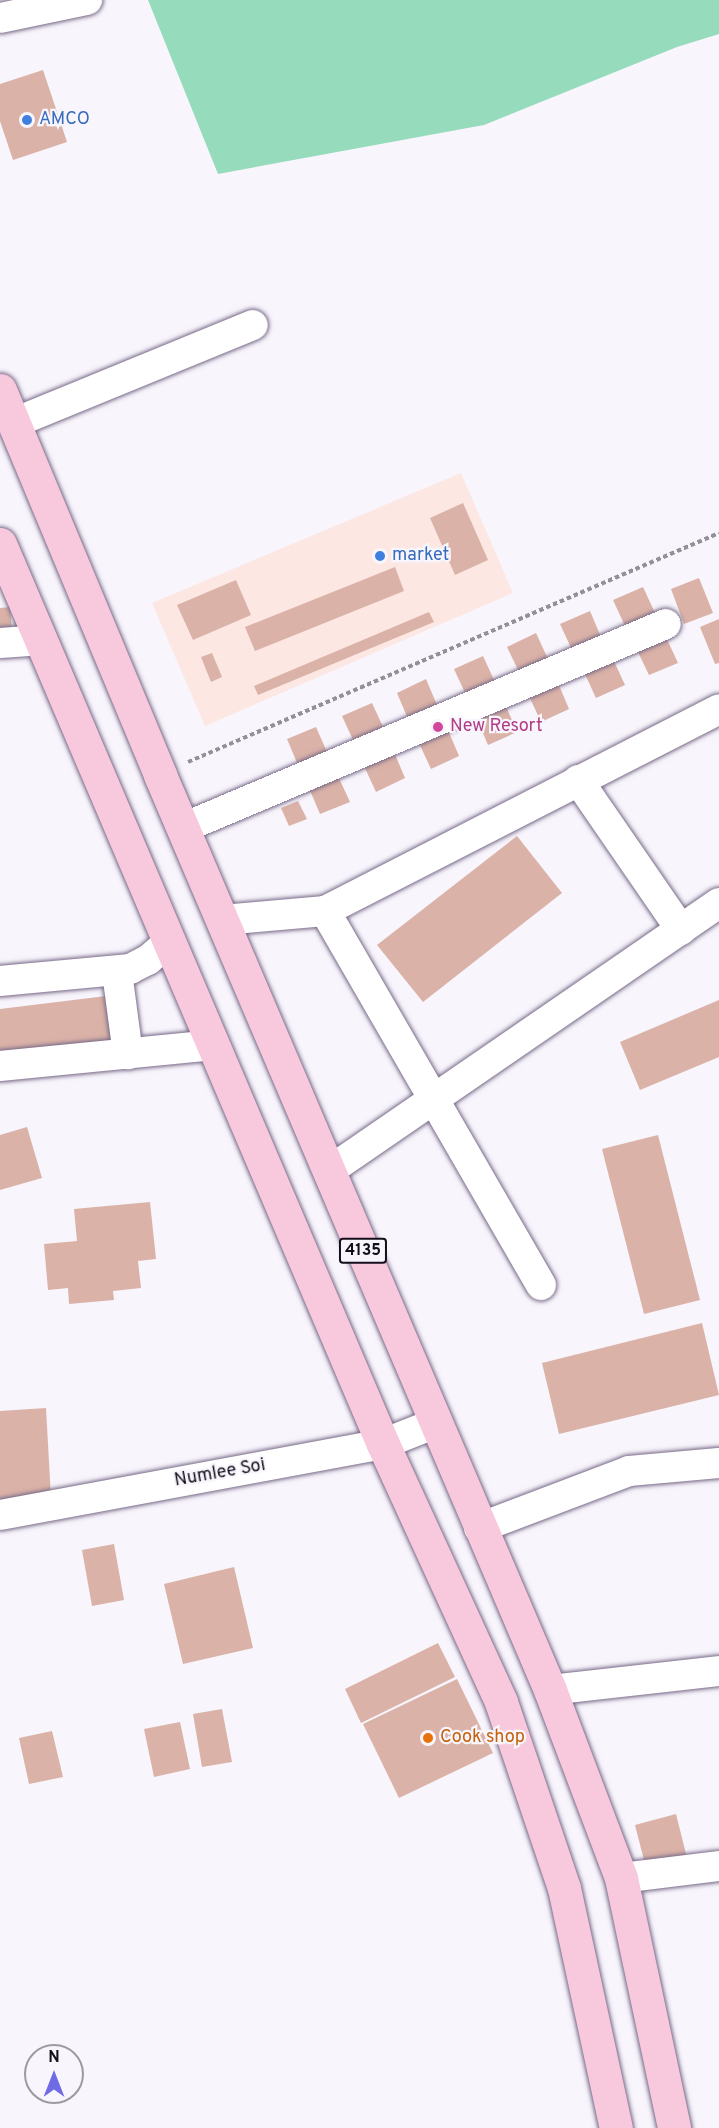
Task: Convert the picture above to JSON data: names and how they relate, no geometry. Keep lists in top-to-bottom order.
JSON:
{
  "streets": {
    "main road": ["4135"],
    "street": ["Numlee Soi"]
  },
  "crossings": [
    ["4135", "Numlee Soi"]
  ],
  "places": [
    "AMCO",
    "market",
    "New Resort",
    "Cook shop"
  ],
  "north": "top"
}
